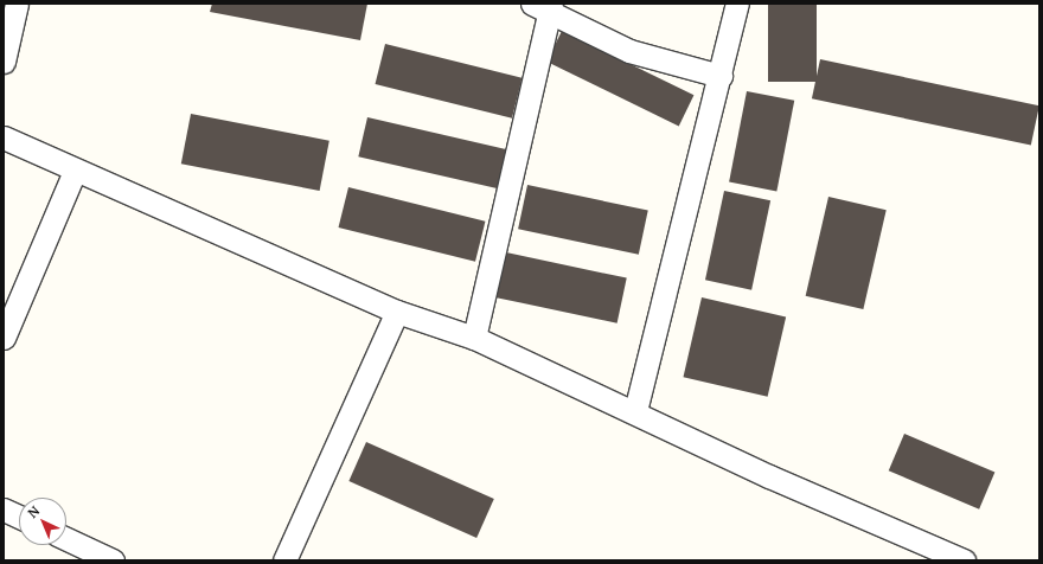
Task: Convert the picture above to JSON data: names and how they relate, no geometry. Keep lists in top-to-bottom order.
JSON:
{
  "north": "top left"
}
